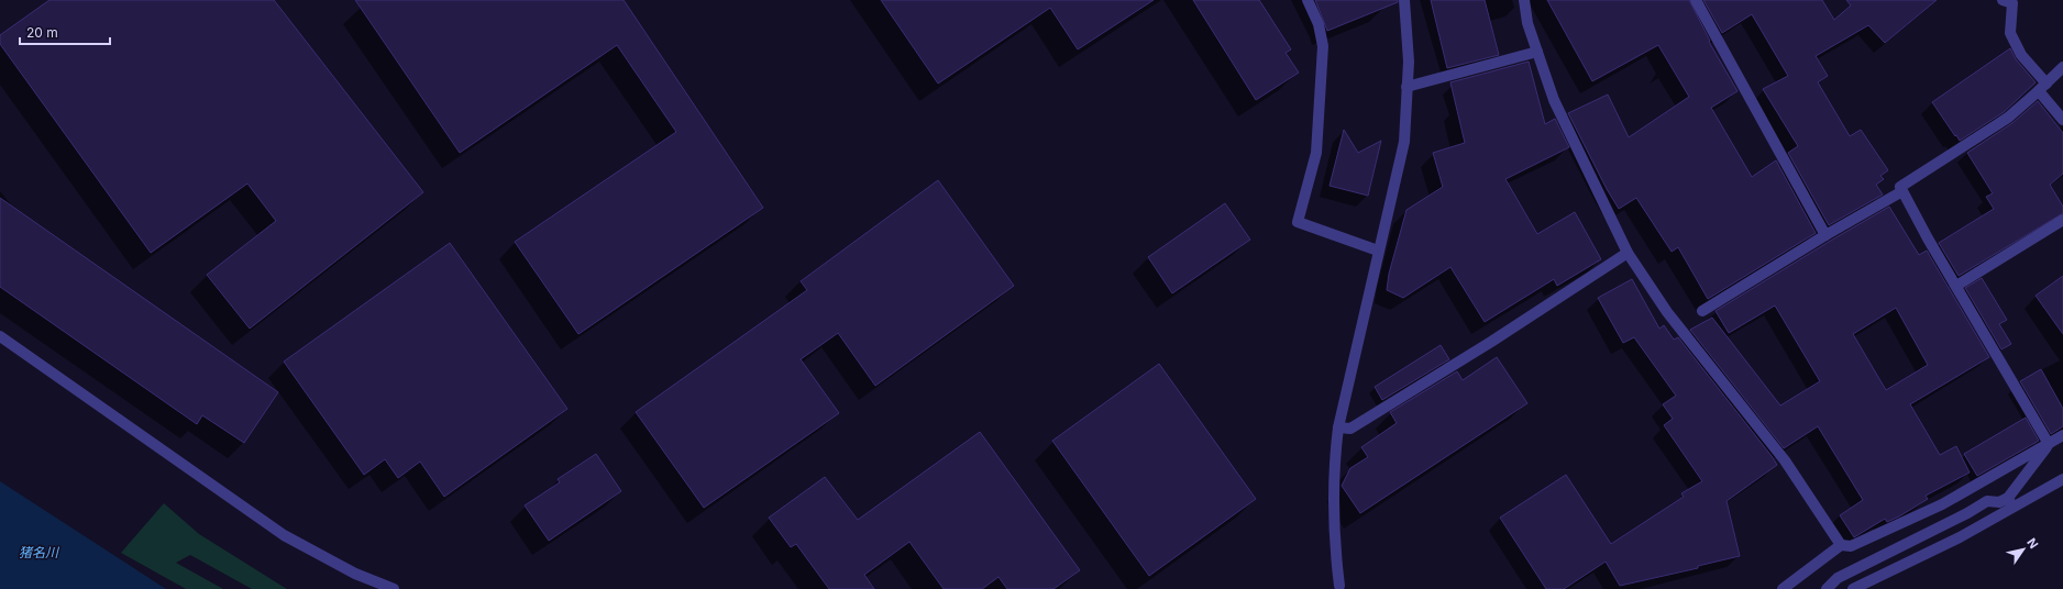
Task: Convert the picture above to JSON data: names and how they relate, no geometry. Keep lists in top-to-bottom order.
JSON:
{
  "water": ["猪名川"],
  "scale_bar": "20 m",
  "north": "top right"
}
